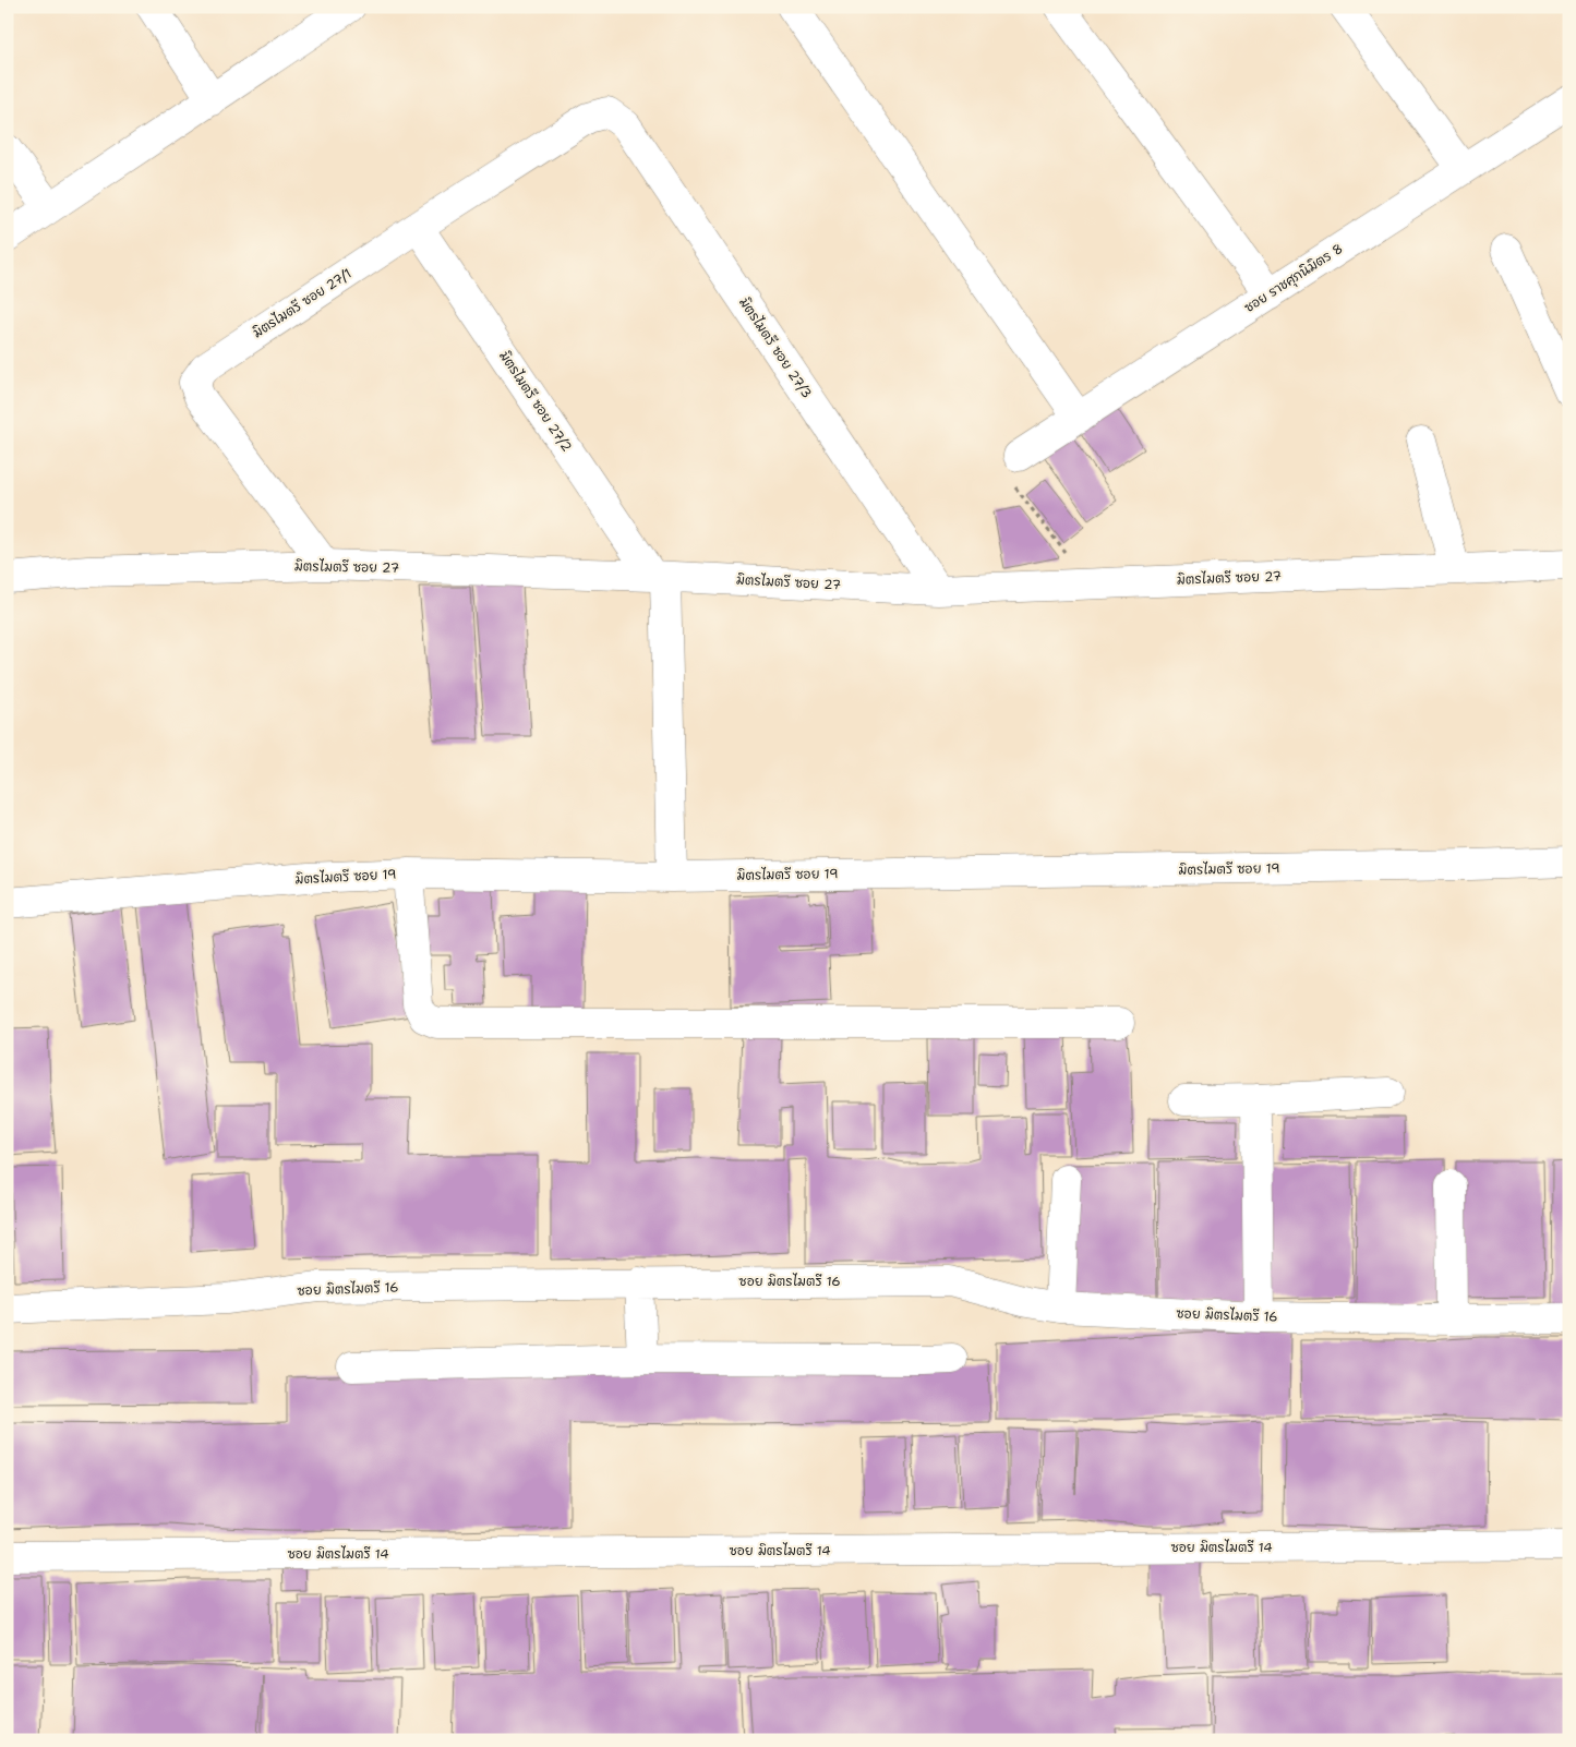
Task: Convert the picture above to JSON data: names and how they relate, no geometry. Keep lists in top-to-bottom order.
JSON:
{
  "streets": {
    "street": [
      "ซอย ราชศุภนิมิตร 8",
      "มิตรไมตรี ซอย 27/1",
      "มิตรไมตรี ซอย 27/3",
      "มิตรไมตรี ซอย 27/2",
      "มิตรไมตรี ซอย 27",
      "มิตรไมตรี ซอย 19",
      "ซอย มิตรไมตรี 16",
      "ซอย มิตรไมตรี 14"
    ]
  },
  "crossings": [
    ["มิตรไมตรี ซอย 27/1", "มิตรไมตรี ซอย 27/3"],
    ["มิตรไมตรี ซอย 27/1", "มิตรไมตรี ซอย 27/2"],
    ["มิตรไมตรี ซอย 27/1", "มิตรไมตรี ซอย 27"],
    ["มิตรไมตรี ซอย 27/3", "มิตรไมตรี ซอย 27"],
    ["มิตรไมตรี ซอย 27/2", "มิตรไมตรี ซอย 27"]
  ]
}
